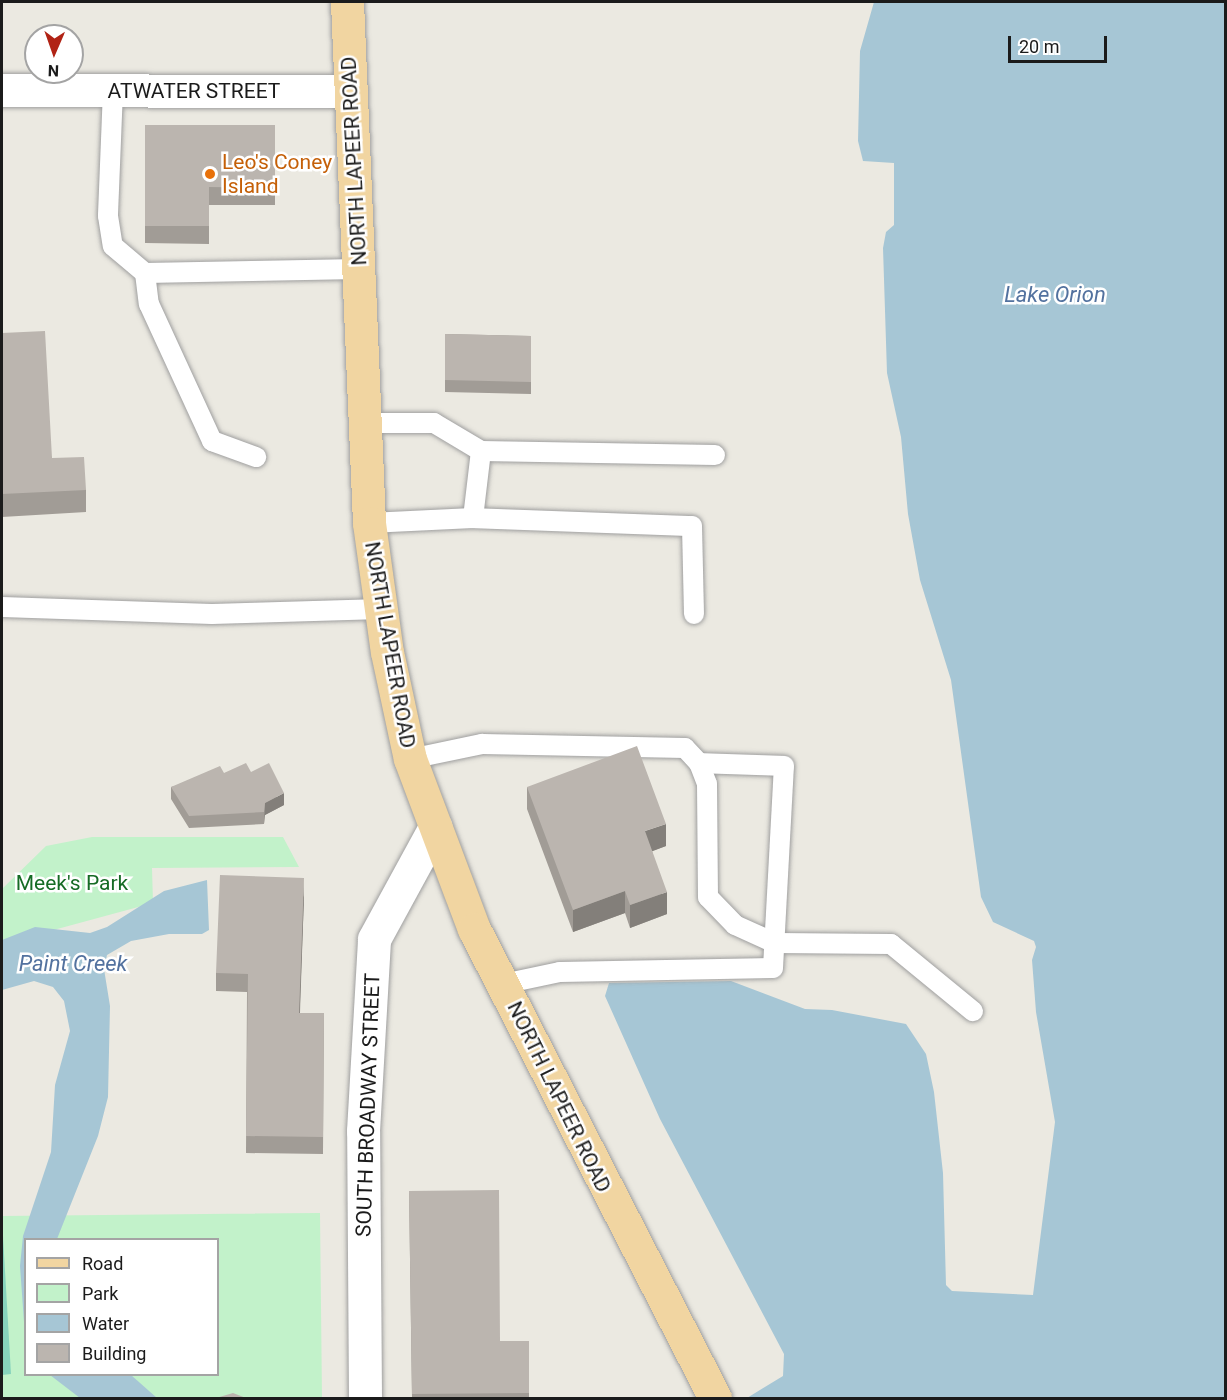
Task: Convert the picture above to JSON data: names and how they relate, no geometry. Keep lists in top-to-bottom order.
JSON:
{
  "streets": {
    "main road": ["NORTH LAPEER ROAD"],
    "street": ["ATWATER STREET", "SOUTH BROADWAY STREET"]
  },
  "crossings": [
    ["ATWATER STREET", "NORTH LAPEER ROAD"],
    ["NORTH LAPEER ROAD", "SOUTH BROADWAY STREET"]
  ],
  "water": ["Lake Orion", "Paint Creek"],
  "parks": ["Meek's Park"],
  "places": ["Leo's Coney Island"],
  "legend": [
    "Road",
    "Park",
    "Water",
    "Building"
  ],
  "scale_bar": "20 m",
  "north": "bottom"
}
